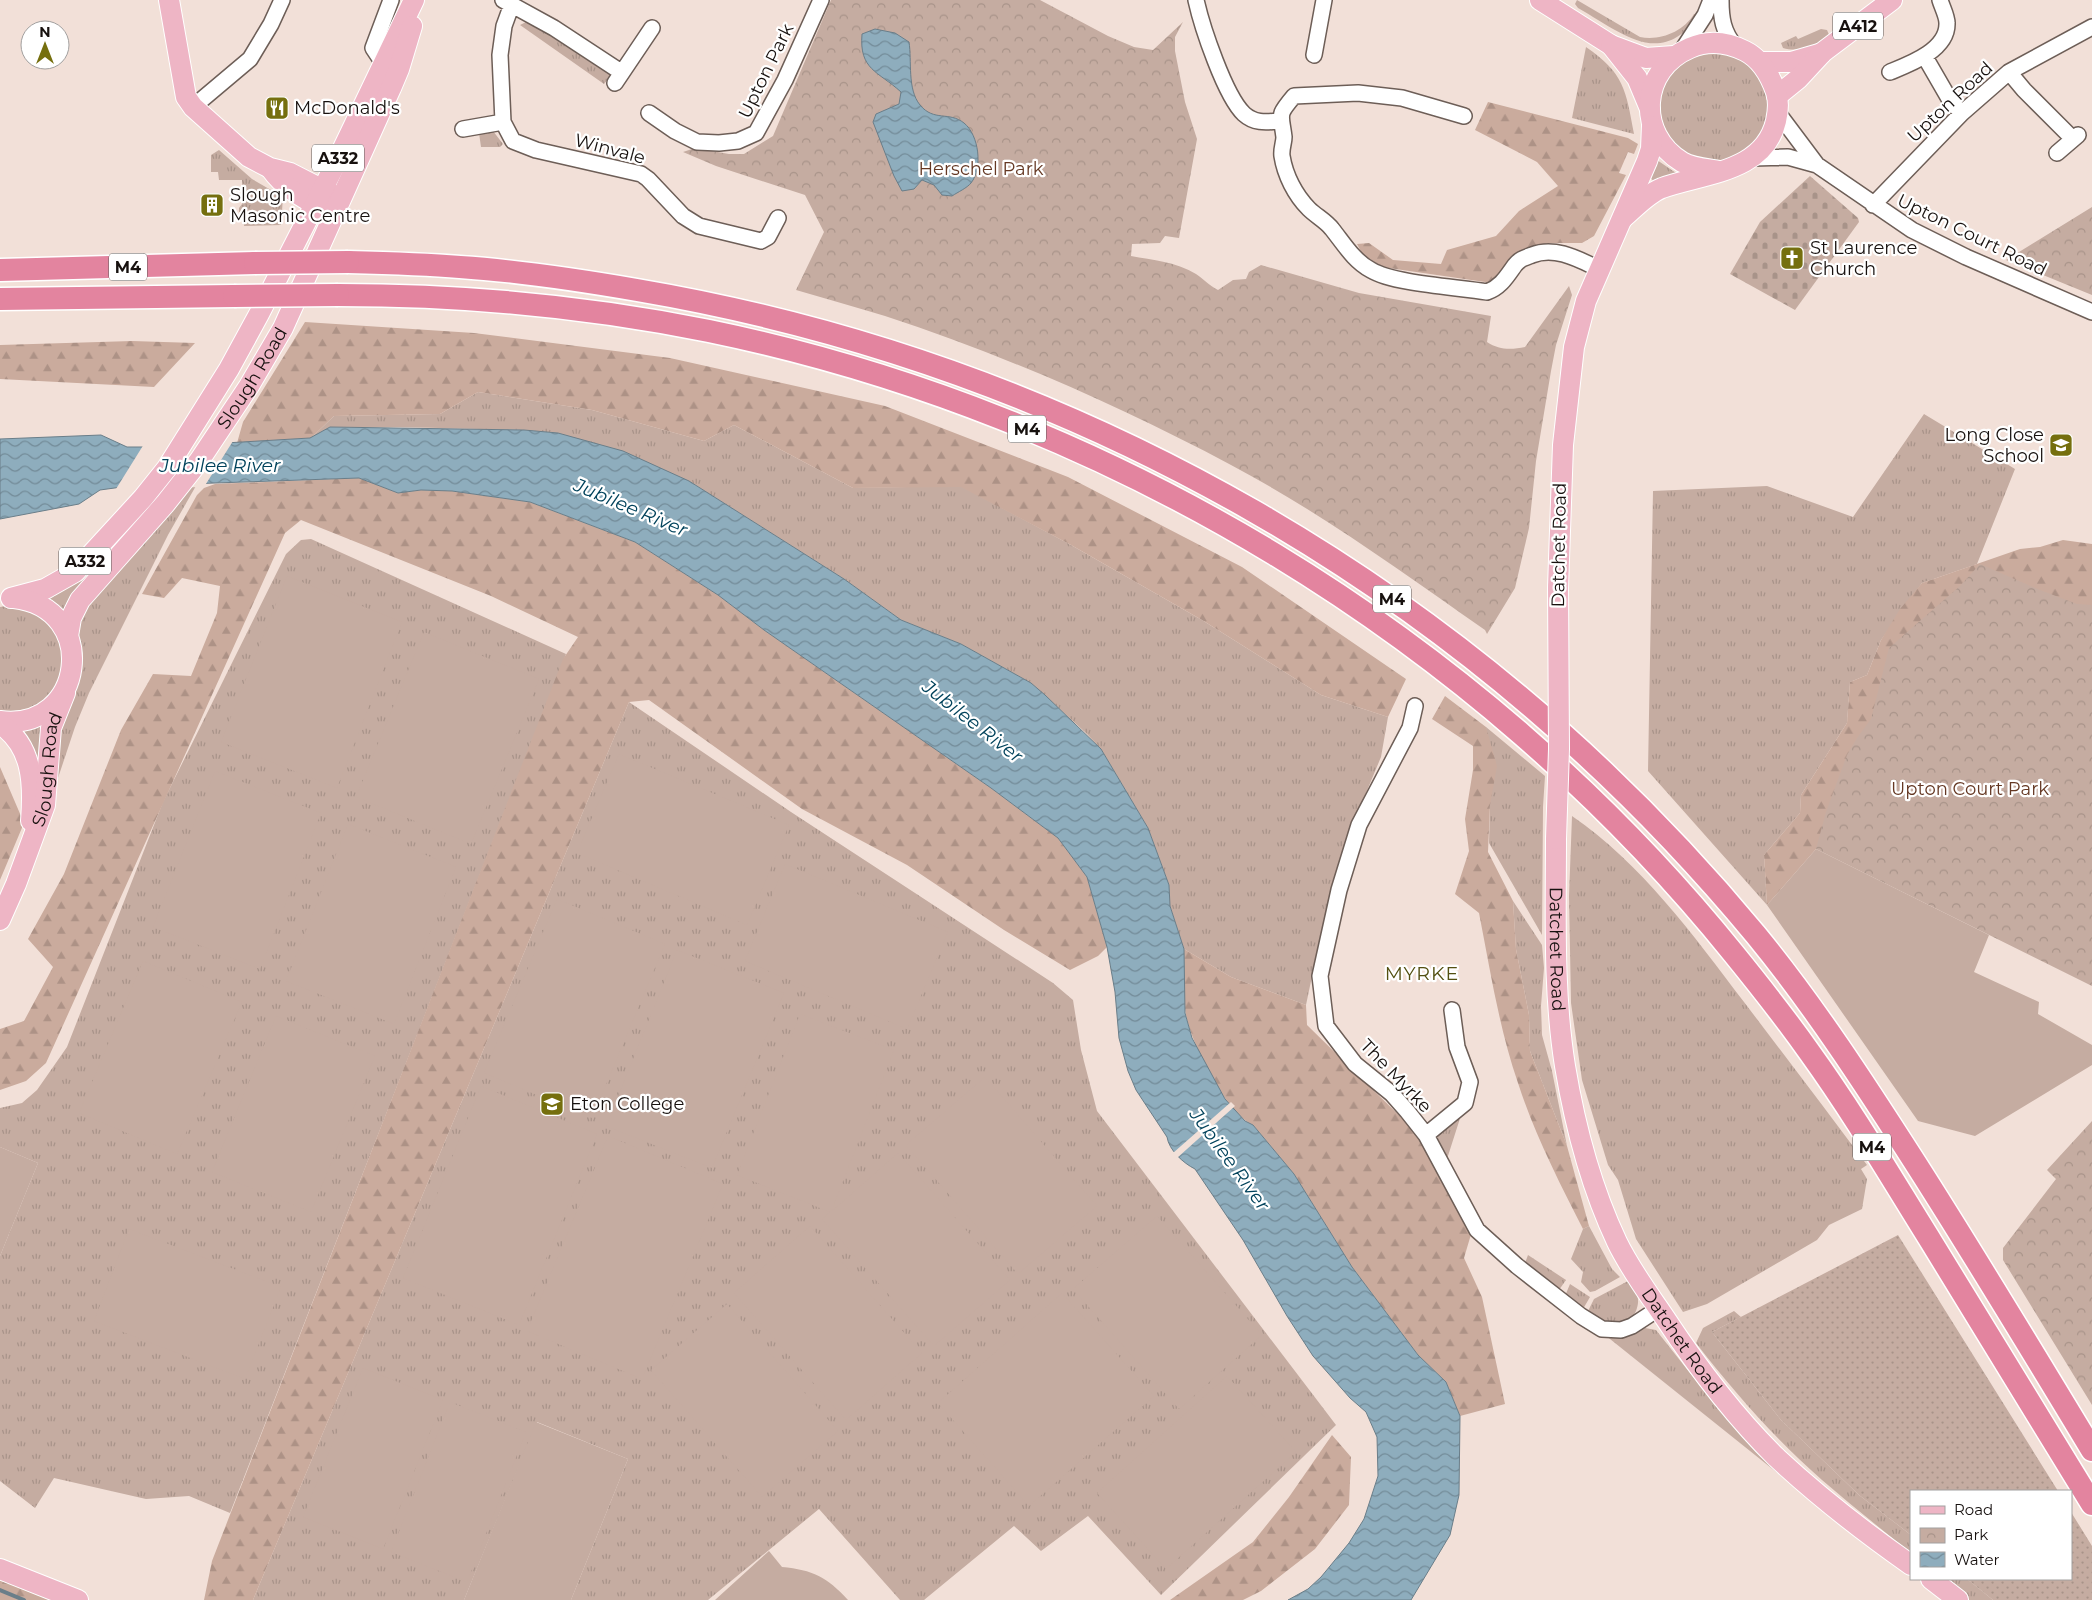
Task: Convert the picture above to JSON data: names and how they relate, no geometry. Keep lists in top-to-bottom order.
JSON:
{
  "streets": {
    "highway": ["M4"],
    "main road": [
      "A412",
      "A332",
      "Slough Road",
      "Datchet Road"
    ],
    "street": [
      "Upton Park",
      "Upton Road",
      "Winvale",
      "Upton Court Road",
      "The Myrke"
    ]
  },
  "crossings": [
    ["A412", "Upton Court Road"],
    ["A412", "Datchet Road"],
    ["Upton Road", "Upton Court Road"],
    ["A332", "Slough Road"],
    ["Upton Court Road", "Datchet Road"],
    ["Datchet Road", "The Myrke"]
  ],
  "districts": ["MYRKE"],
  "water": ["Jubilee River"],
  "parks": ["Herschel Park", "Upton Court Park"],
  "places": {
    "restaurant": ["McDonald's"],
    "building": ["Slough Masonic Centre"],
    "church": ["St Laurence Church"],
    "school or university": ["Long Close School", "Eton College"]
  },
  "legend": ["Road", "Park", "Water"],
  "north": "top"
}
